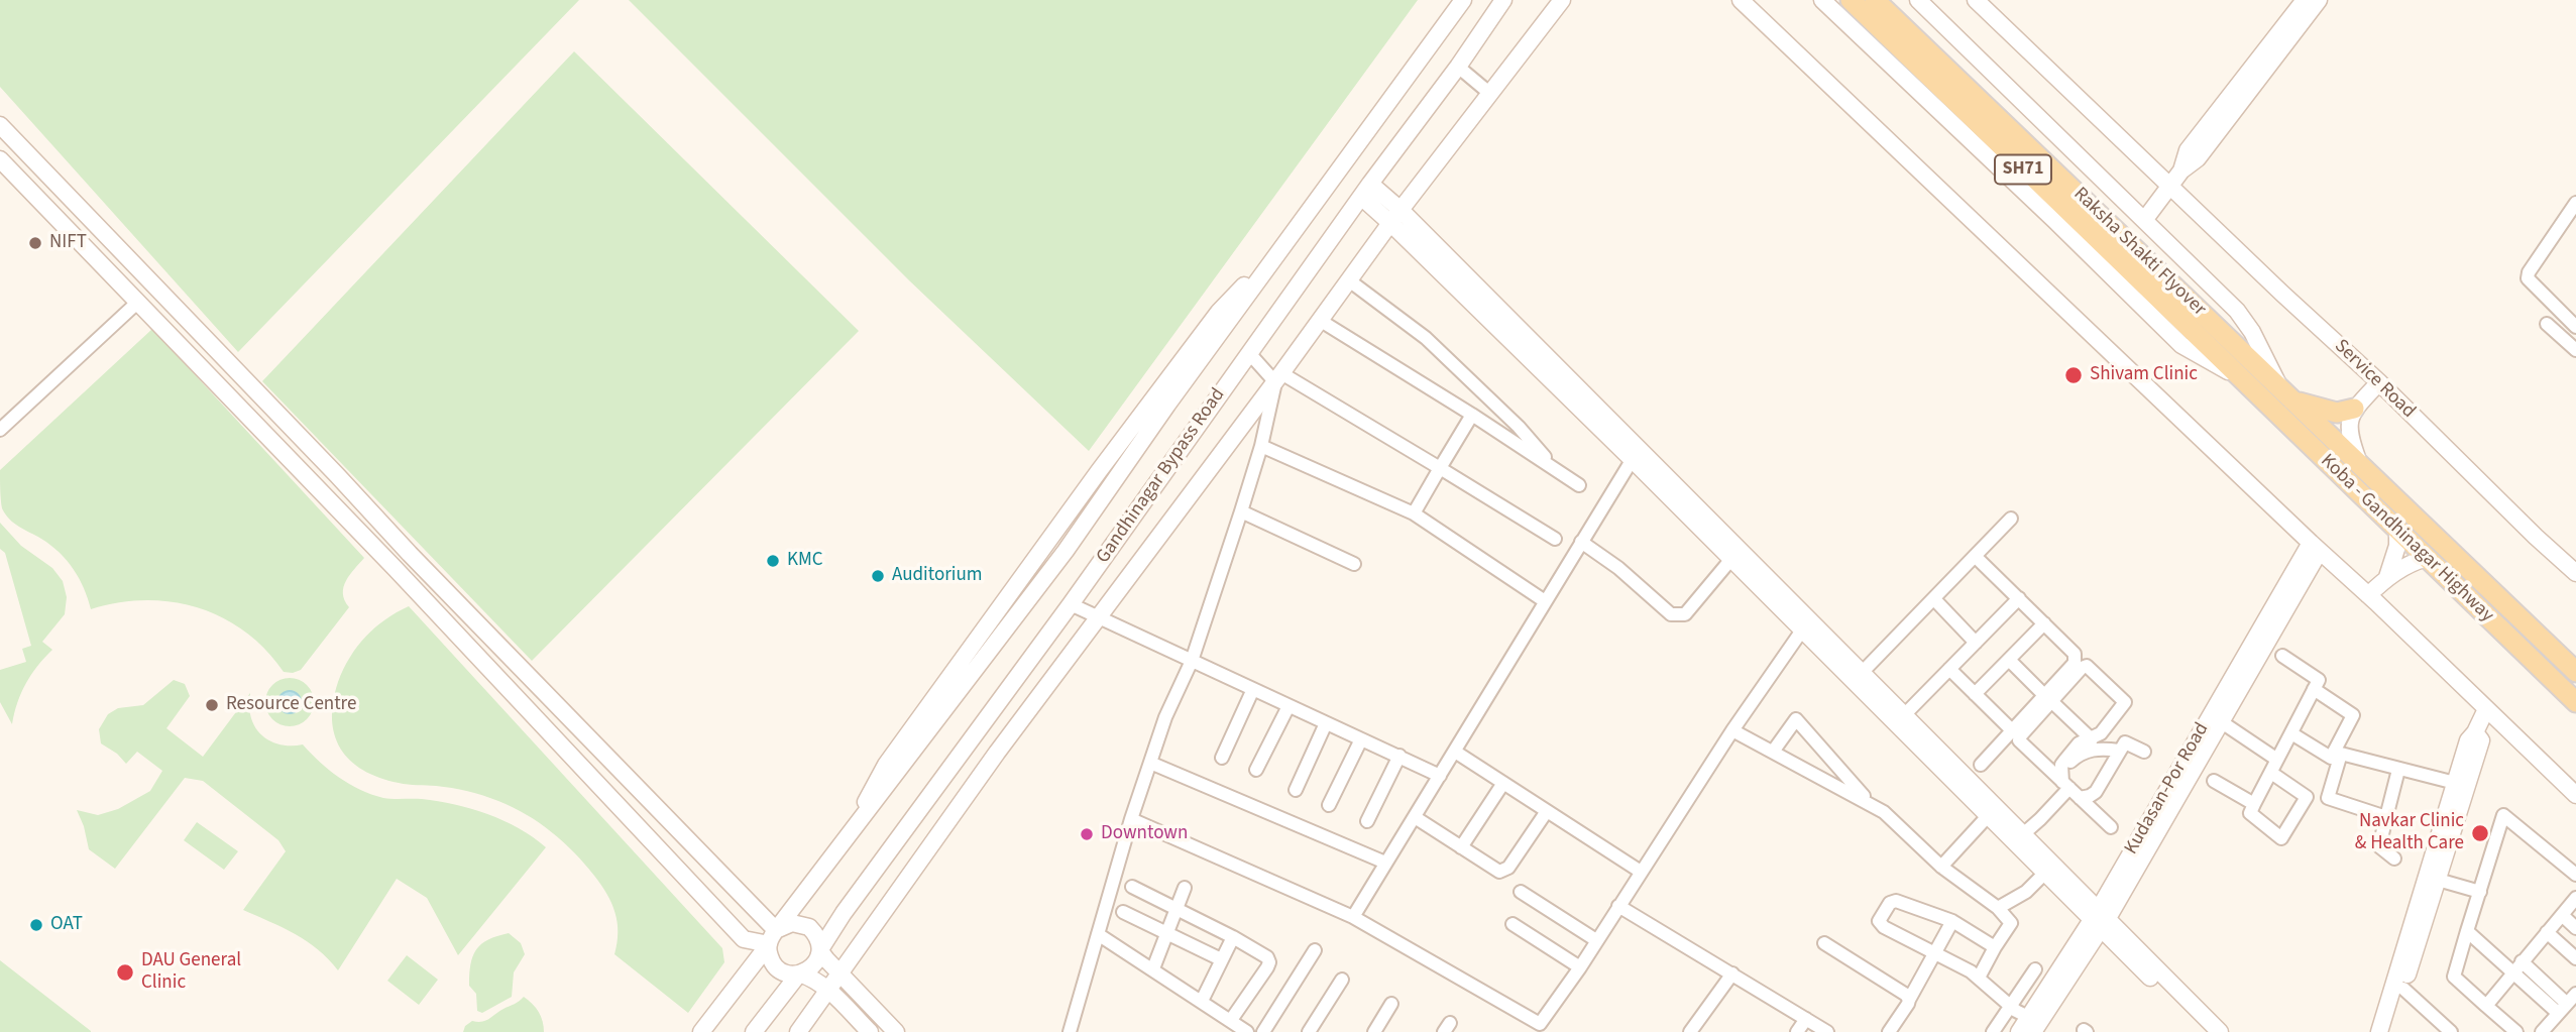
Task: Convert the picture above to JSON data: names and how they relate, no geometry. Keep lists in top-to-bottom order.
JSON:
{
  "streets": {
    "main road": ["SH71", "Raksha Shakti Flyover", "Koba - Gandhinagar Highway"],
    "street": ["Service Road", "Gandhinagar Bypass Road", "Kudasan-Por Road"]
  },
  "crossings": [
    ["SH71", "Raksha Shakti Flyover"],
    ["Raksha Shakti Flyover", "Koba - Gandhinagar Highway"]
  ],
  "places": [
    "NIFT",
    "Shivam Clinic",
    "KMC",
    "Auditorium",
    "Resource Centre",
    "Navkar Clinic & Health Care",
    "Downtown",
    "OAT",
    "DAU General Clinic"
  ]
}
